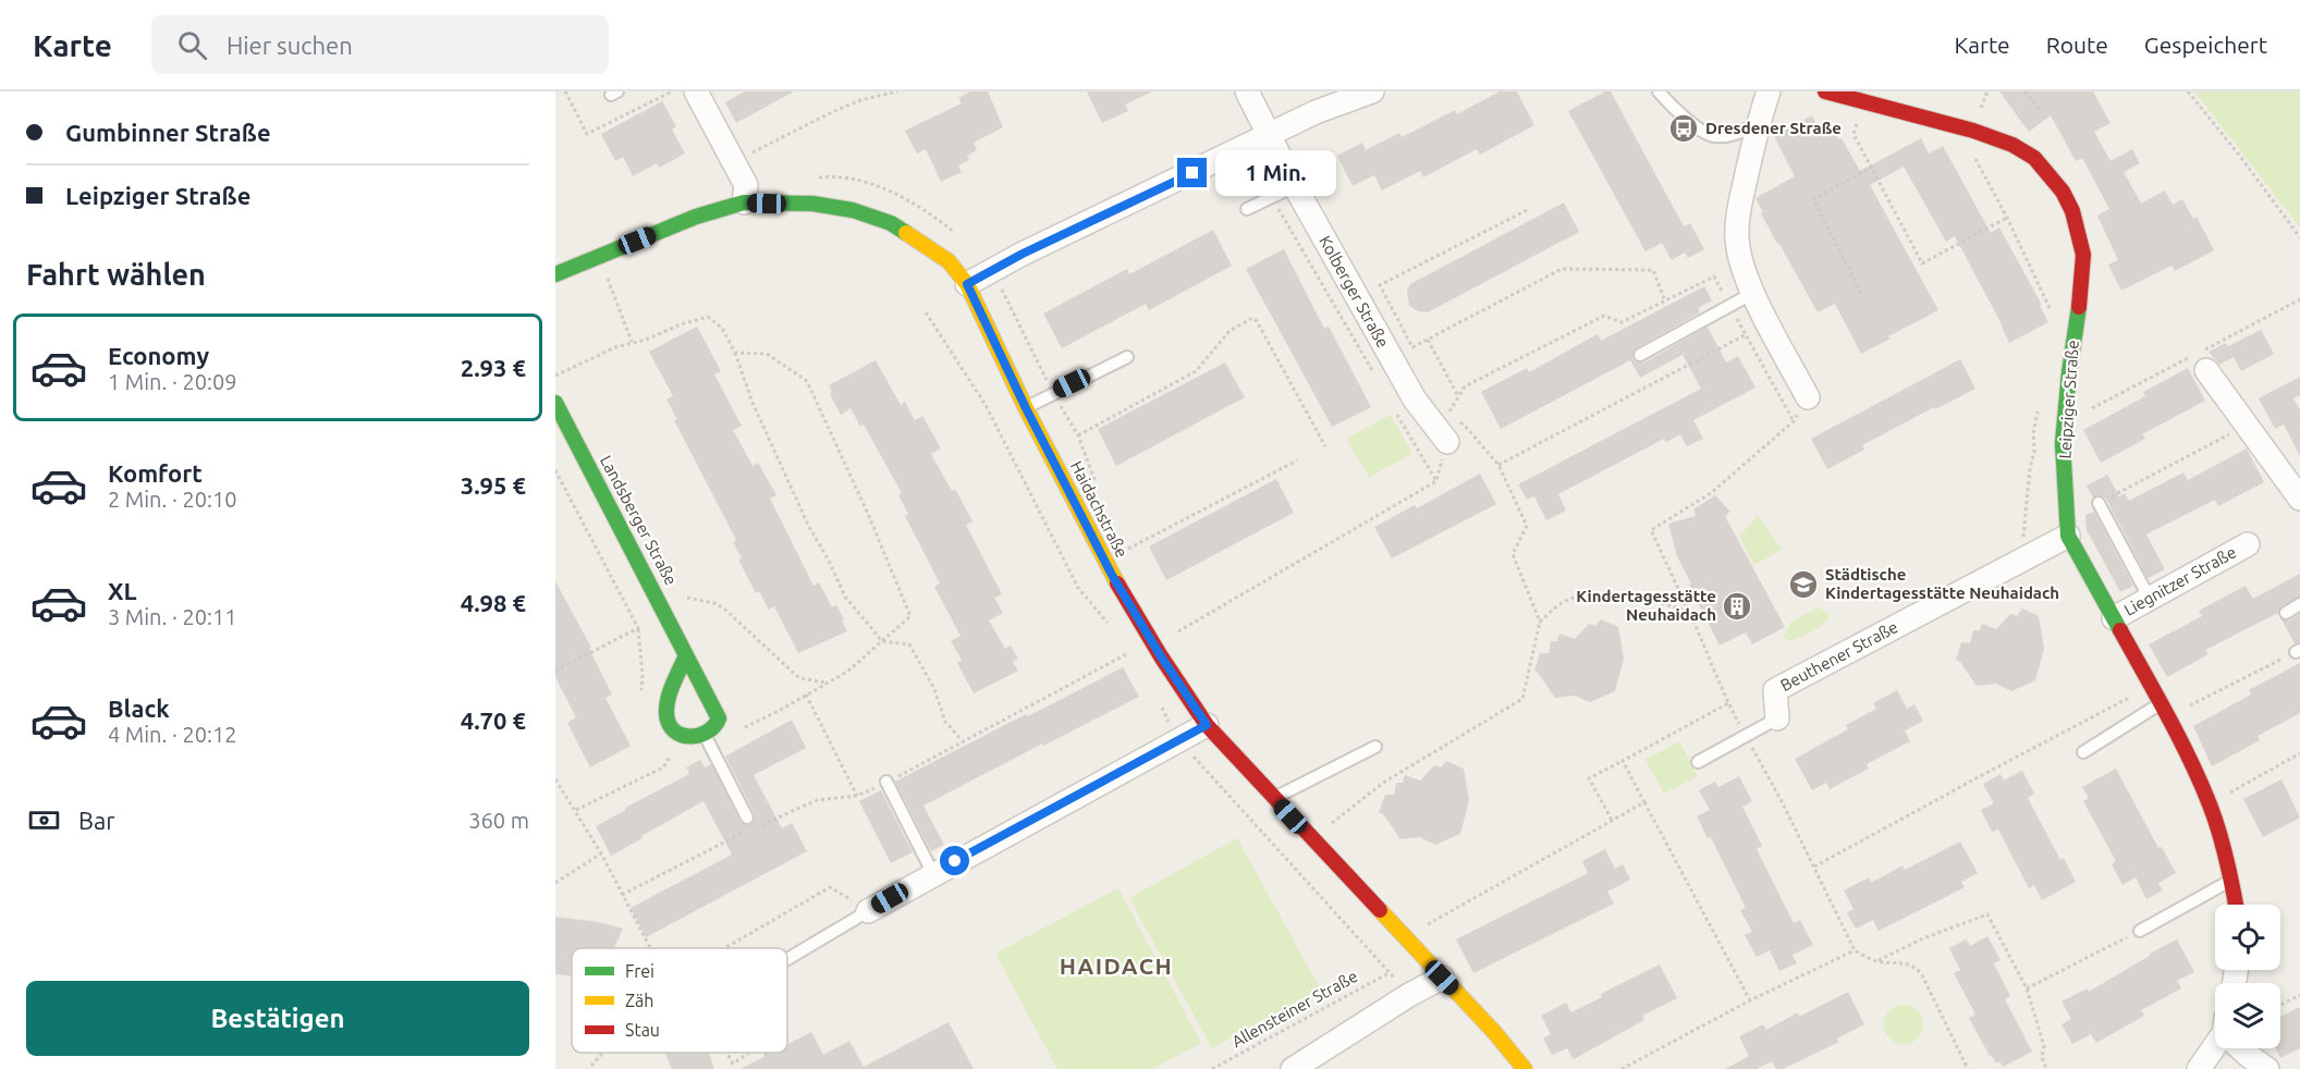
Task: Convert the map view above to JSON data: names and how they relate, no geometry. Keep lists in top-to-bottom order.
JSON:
{
  "streets": {
    "street": [
      "Kolberger Straße",
      "Leipziger Straße",
      "Haidachstraße",
      "Landsberger Straße",
      "Liegnitzer Straße",
      "Beuthener Straße"
    ],
    "path": ["Allensteiner Straße"]
  },
  "crossings": [
    ["Leipziger Straße", "Liegnitzer Straße"],
    ["Leipziger Straße", "Beuthener Straße"]
  ],
  "districts": ["HAIDACH"],
  "places": {
    "bus stop": ["Dresdener Straße"],
    "school or university": ["Städtische Kindertagesstätte Neuhaidach"],
    "building": ["Kindertagesstätte Neuhaidach"]
  },
  "legend": ["Frei", "Zäh", "Stau"],
  "page": {
    "header": "Karte",
    "search": "Hier suchen",
    "nav": ["Karte", "Route", "Gespeichert"],
    "banner": ["Gumbinner Straße", "Leipziger Straße"],
    "bubble": "1 Min.",
    "heading": "Fahrt wählen",
    "list": [
      {
        "name": "Economy",
        "note": "1 Min. · 20:09",
        "value": "2.93 €"
      },
      {
        "name": "Komfort",
        "note": "2 Min. · 20:10",
        "value": "3.95 €"
      },
      {
        "name": "XL",
        "note": "3 Min. · 20:11",
        "value": "4.98 €"
      },
      {
        "name": "Black",
        "note": "4 Min. · 20:12",
        "value": "4.70 €"
      }
    ],
    "pay": ["Bar", "360 m"],
    "buttons": "Bestätigen"
  }
}
